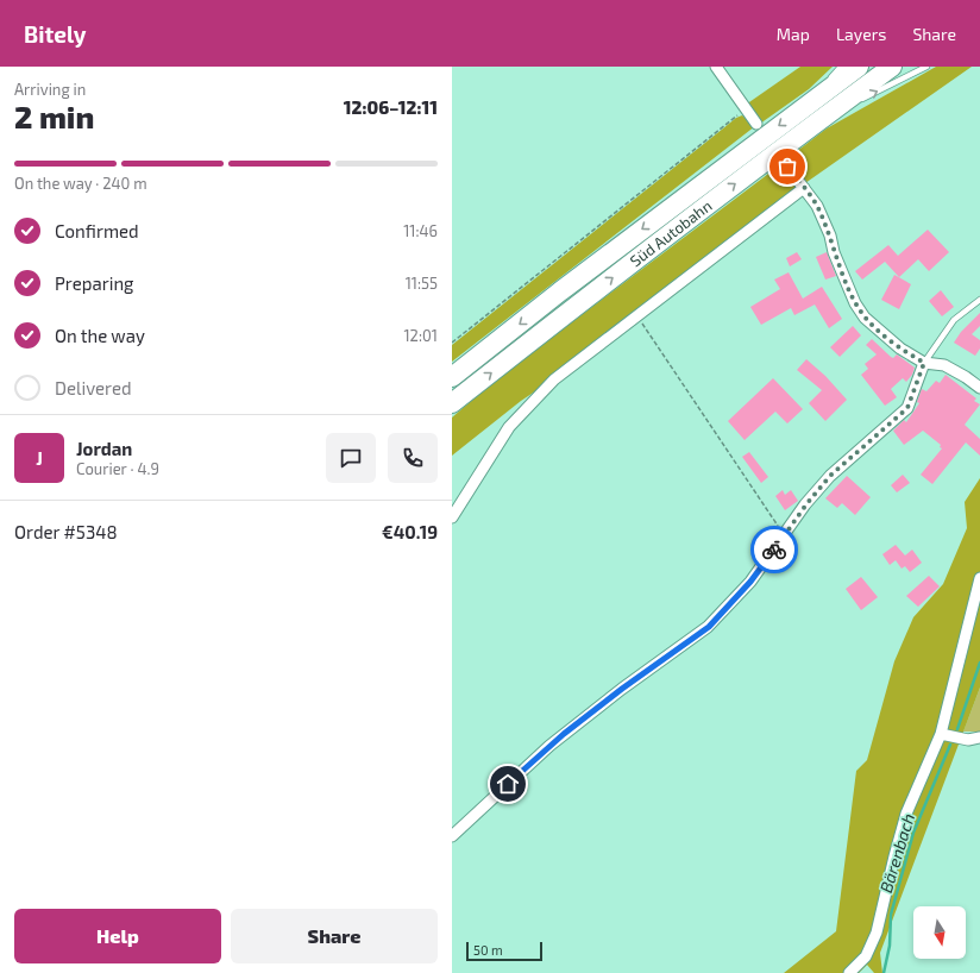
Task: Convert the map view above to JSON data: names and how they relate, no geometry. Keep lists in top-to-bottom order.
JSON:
{
  "streets": {
    "highway": ["Süd Autobahn"]
  },
  "water": ["Bärenbach"],
  "scale_bar": "50 m",
  "north": "bottom",
  "page": {
    "header": "Bitely",
    "nav": ["Map", "Layers", "Share"],
    "heading": ["2 min", "Arriving in", "12:06–12:11"],
    "panel": [
      "Jordan",
      "Courier · 4.9",
      "Order #5348",
      "€40.19"
    ],
    "bar": "On the way · 240 m",
    "list": [
      ["Confirmed", "11:46"],
      ["Preparing", "11:55"],
      ["On the way", "12:01"],
      "Delivered"
    ],
    "round": "J",
    "buttons": ["Help", "Share"],
    "scale": "50 m"
  }
}
